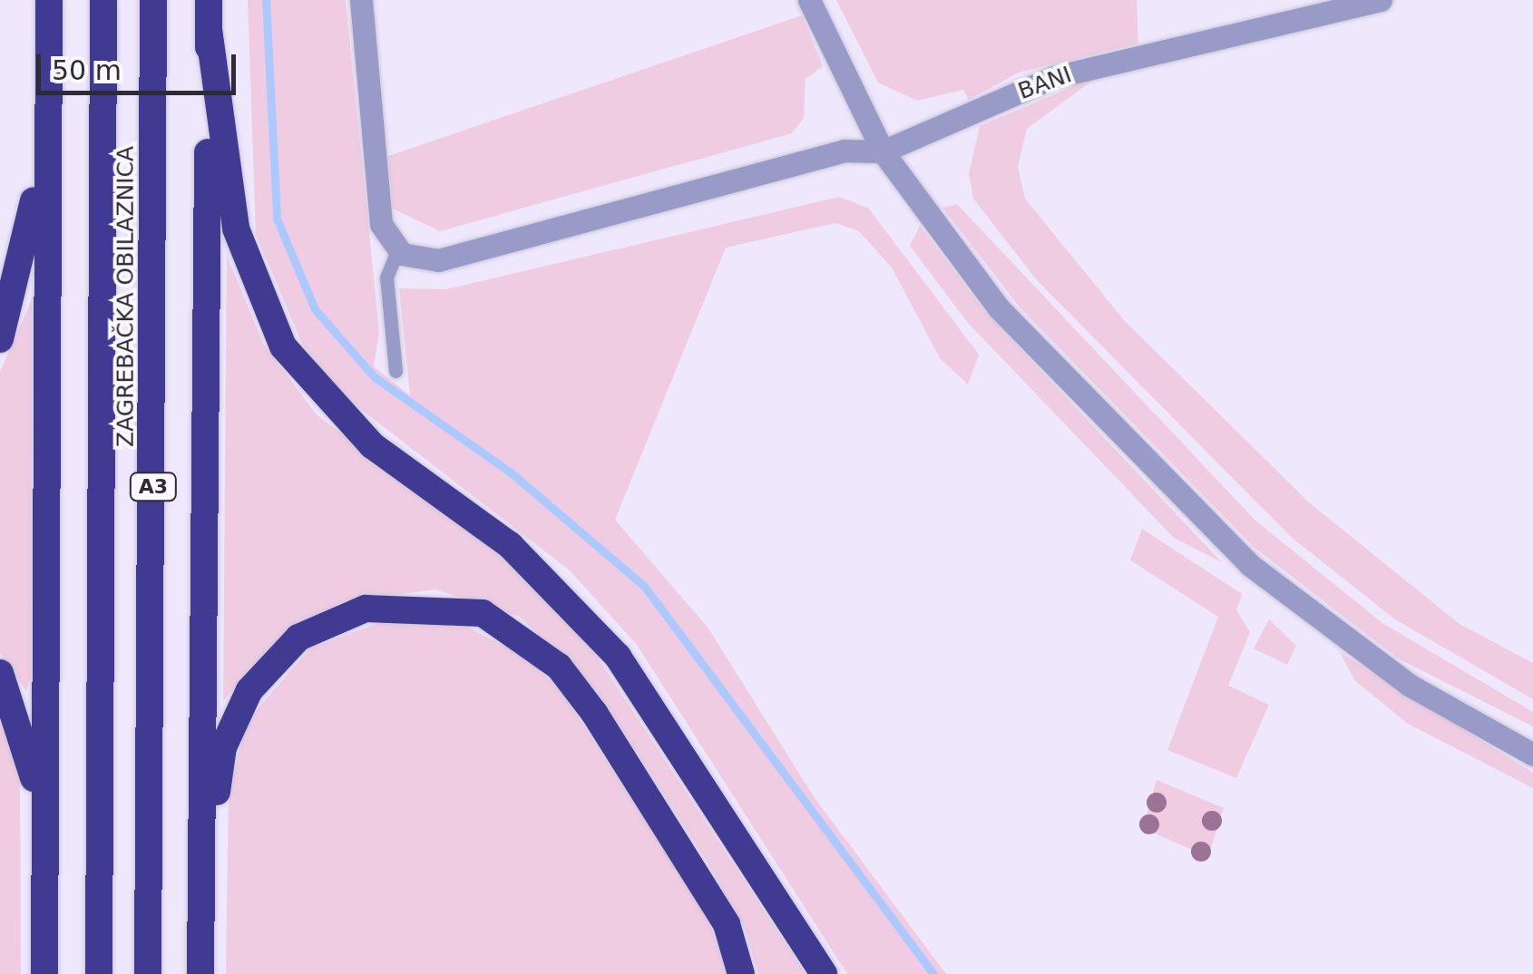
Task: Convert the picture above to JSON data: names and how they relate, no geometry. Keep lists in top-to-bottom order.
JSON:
{
  "streets": {
    "highway": ["ZAGREBAČKA OBILAZNICA", "A3"],
    "street": ["BANI"]
  },
  "scale_bar": "50 m"
}
